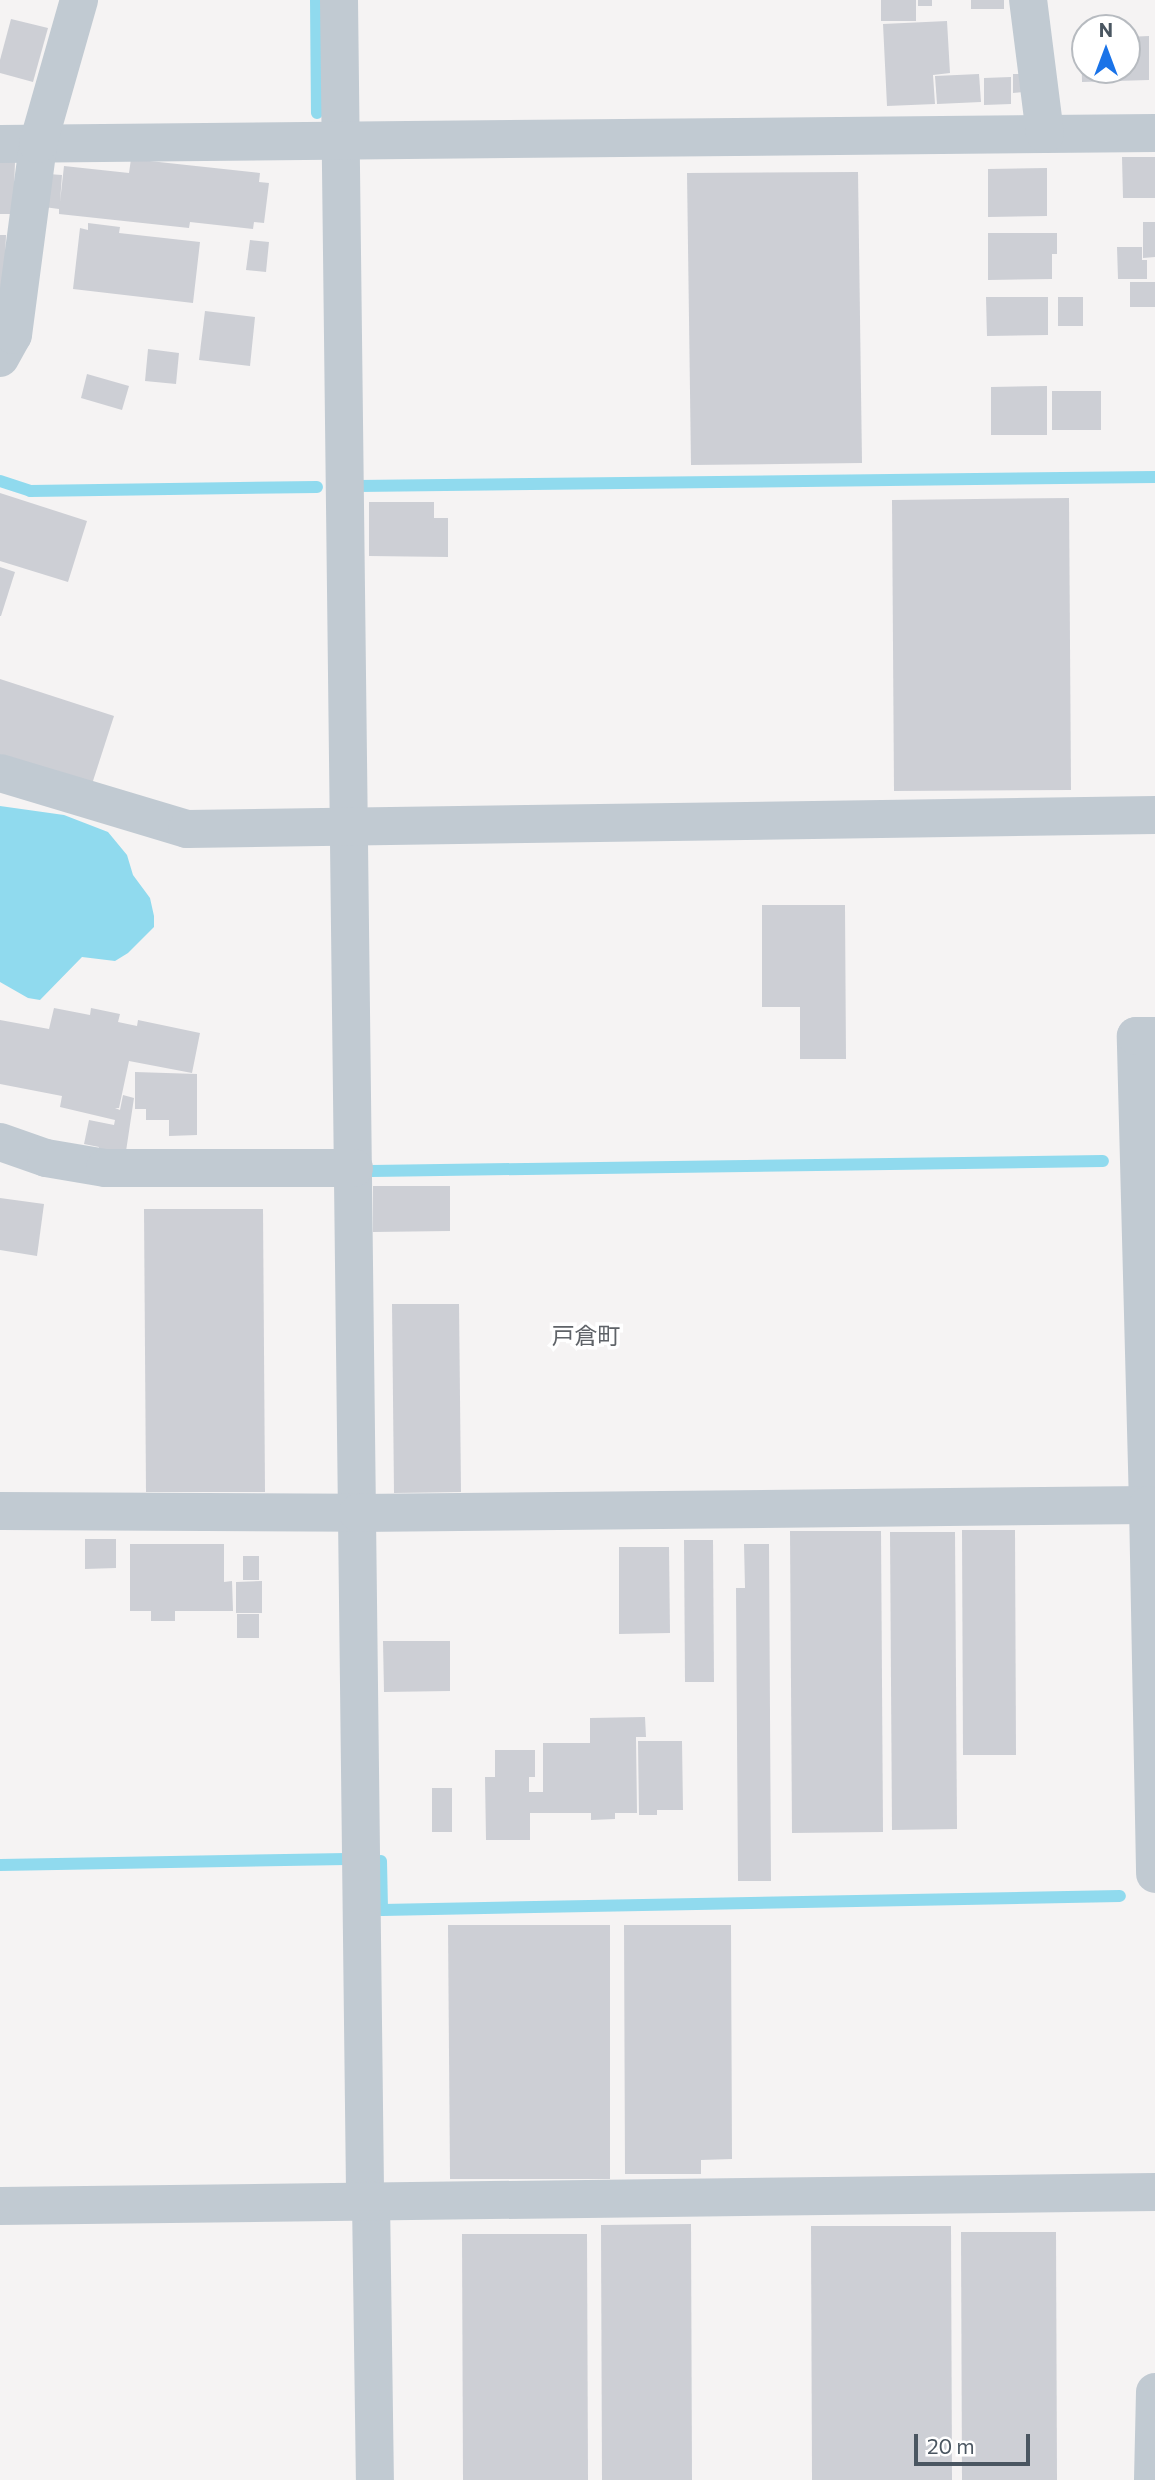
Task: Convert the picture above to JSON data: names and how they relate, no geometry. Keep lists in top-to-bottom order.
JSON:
{
  "districts": ["戸倉町"],
  "scale_bar": "20 m",
  "north": "top"
}
